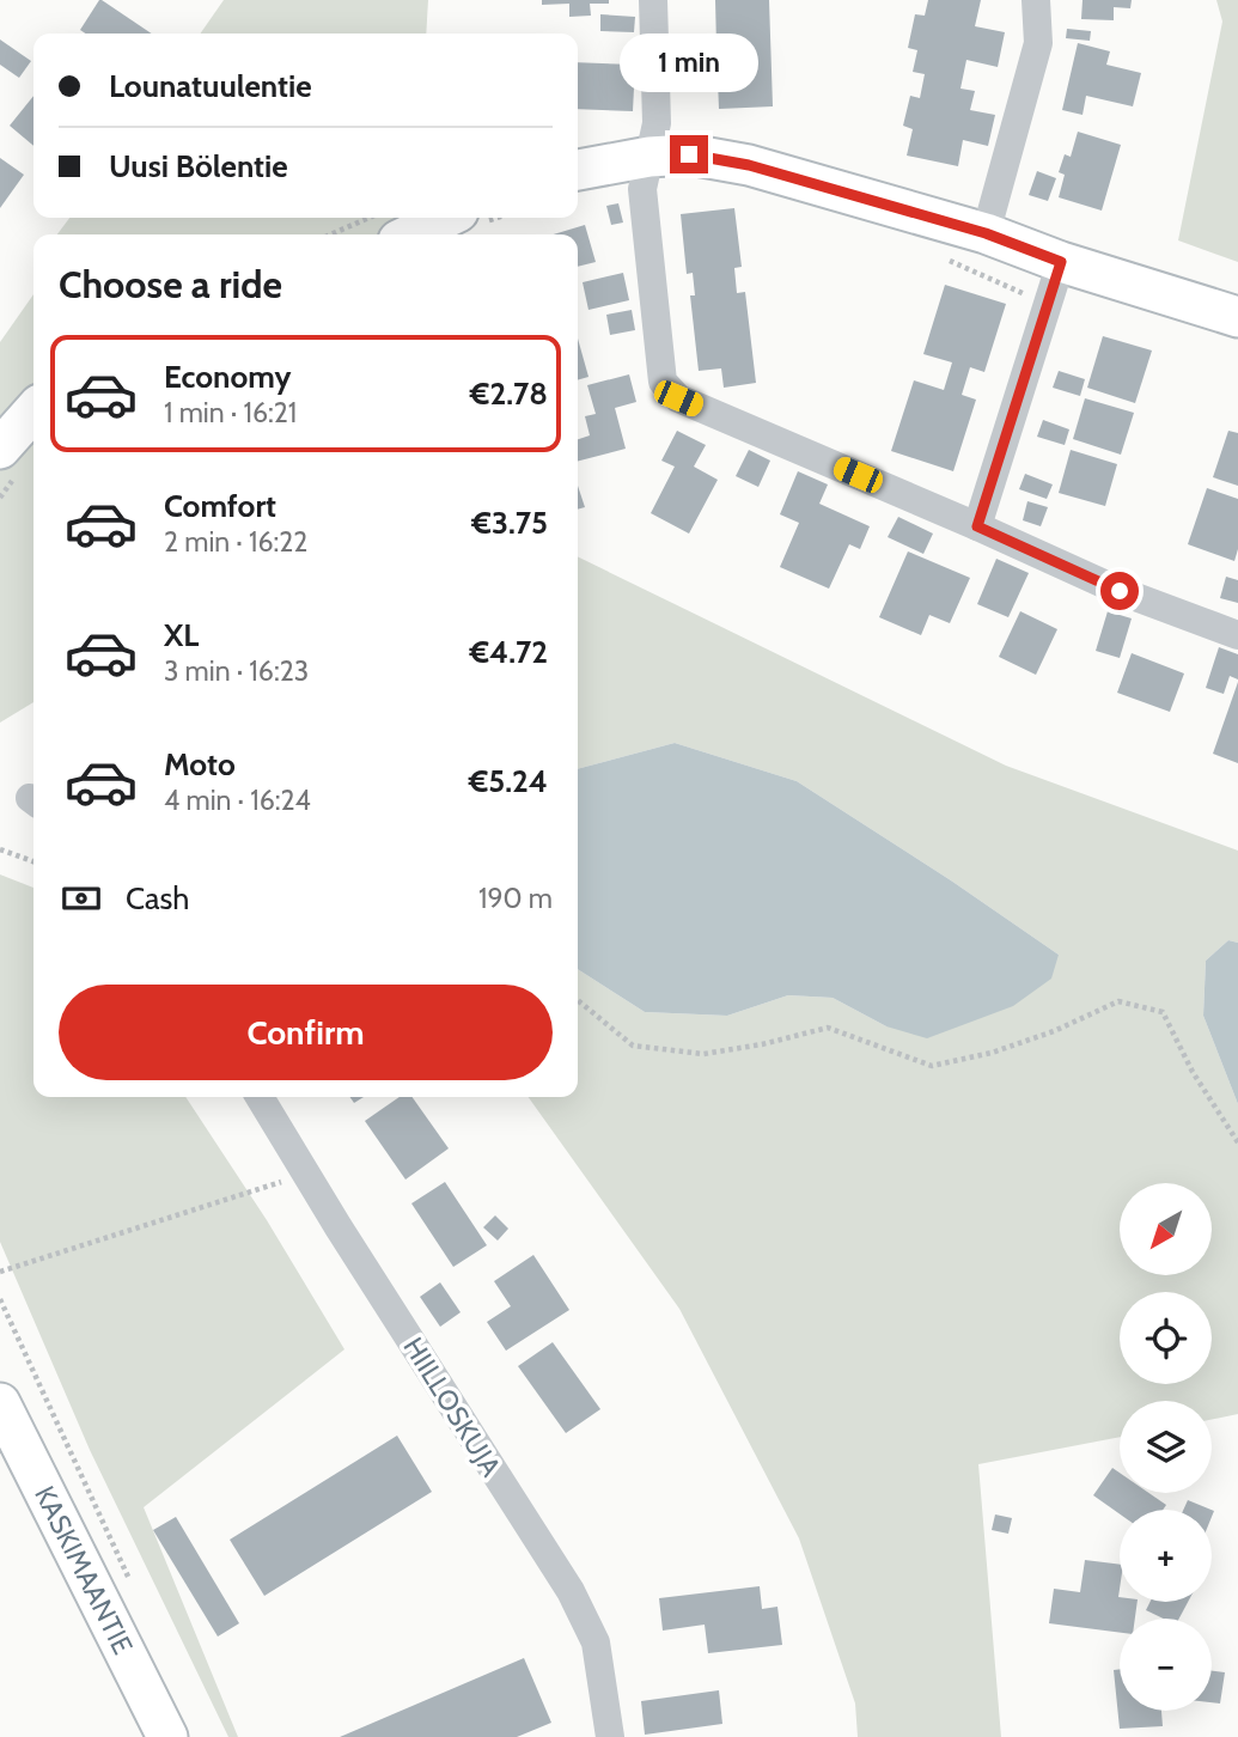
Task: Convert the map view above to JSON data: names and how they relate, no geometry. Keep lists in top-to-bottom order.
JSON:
{
  "streets": {
    "street": ["HIILLOSKUJA", "KASKIMAANTIE"]
  },
  "north": "bottom left",
  "page": {
    "bubble": "1 min",
    "banner": ["Lounatuulentie", "Uusi Bölentie"],
    "heading": "Choose a ride",
    "list": [
      {
        "name": "Economy",
        "note": "1 min · 16:21",
        "value": "€2.78"
      },
      {
        "name": "Comfort",
        "note": "2 min · 16:22",
        "value": "€3.75"
      },
      {
        "name": "XL",
        "note": "3 min · 16:23",
        "value": "€4.72"
      },
      {
        "name": "Moto",
        "note": "4 min · 16:24",
        "value": "€5.24"
      }
    ],
    "pay": ["Cash", "190 m"],
    "buttons": "Confirm",
    "map_buttons": ["+", "−"]
  }
}
